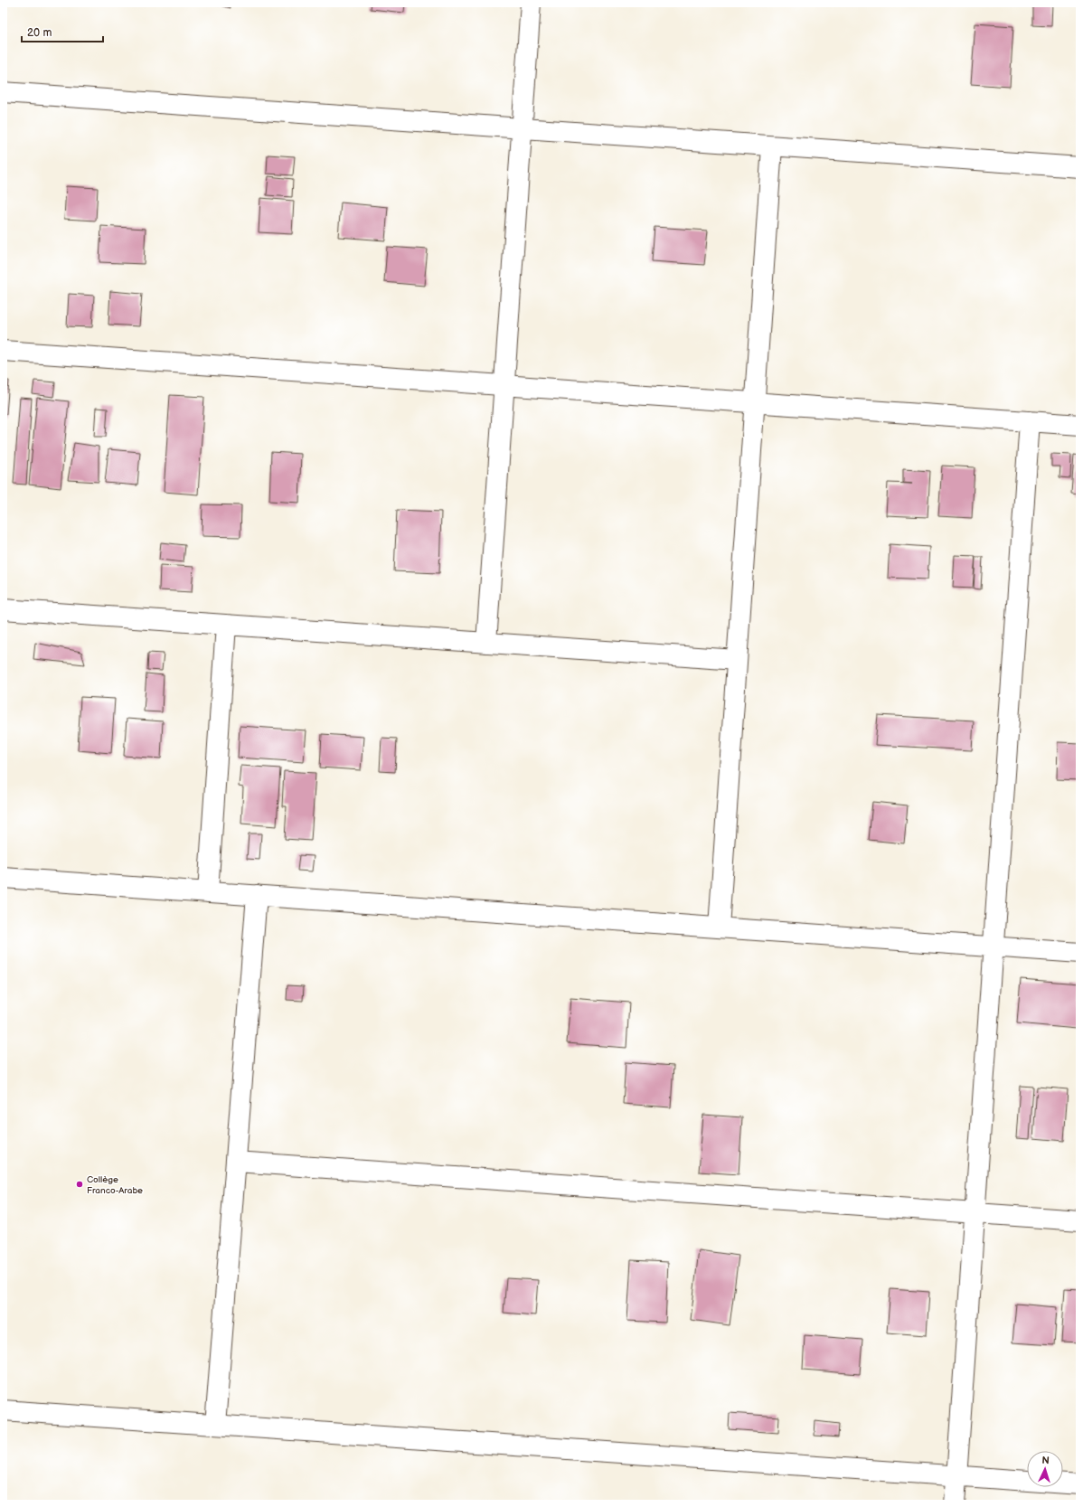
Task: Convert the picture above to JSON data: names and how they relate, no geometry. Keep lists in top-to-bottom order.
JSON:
{
  "places": ["Collège Franco-Arabe"],
  "scale_bar": "20 m",
  "north": "top"
}
